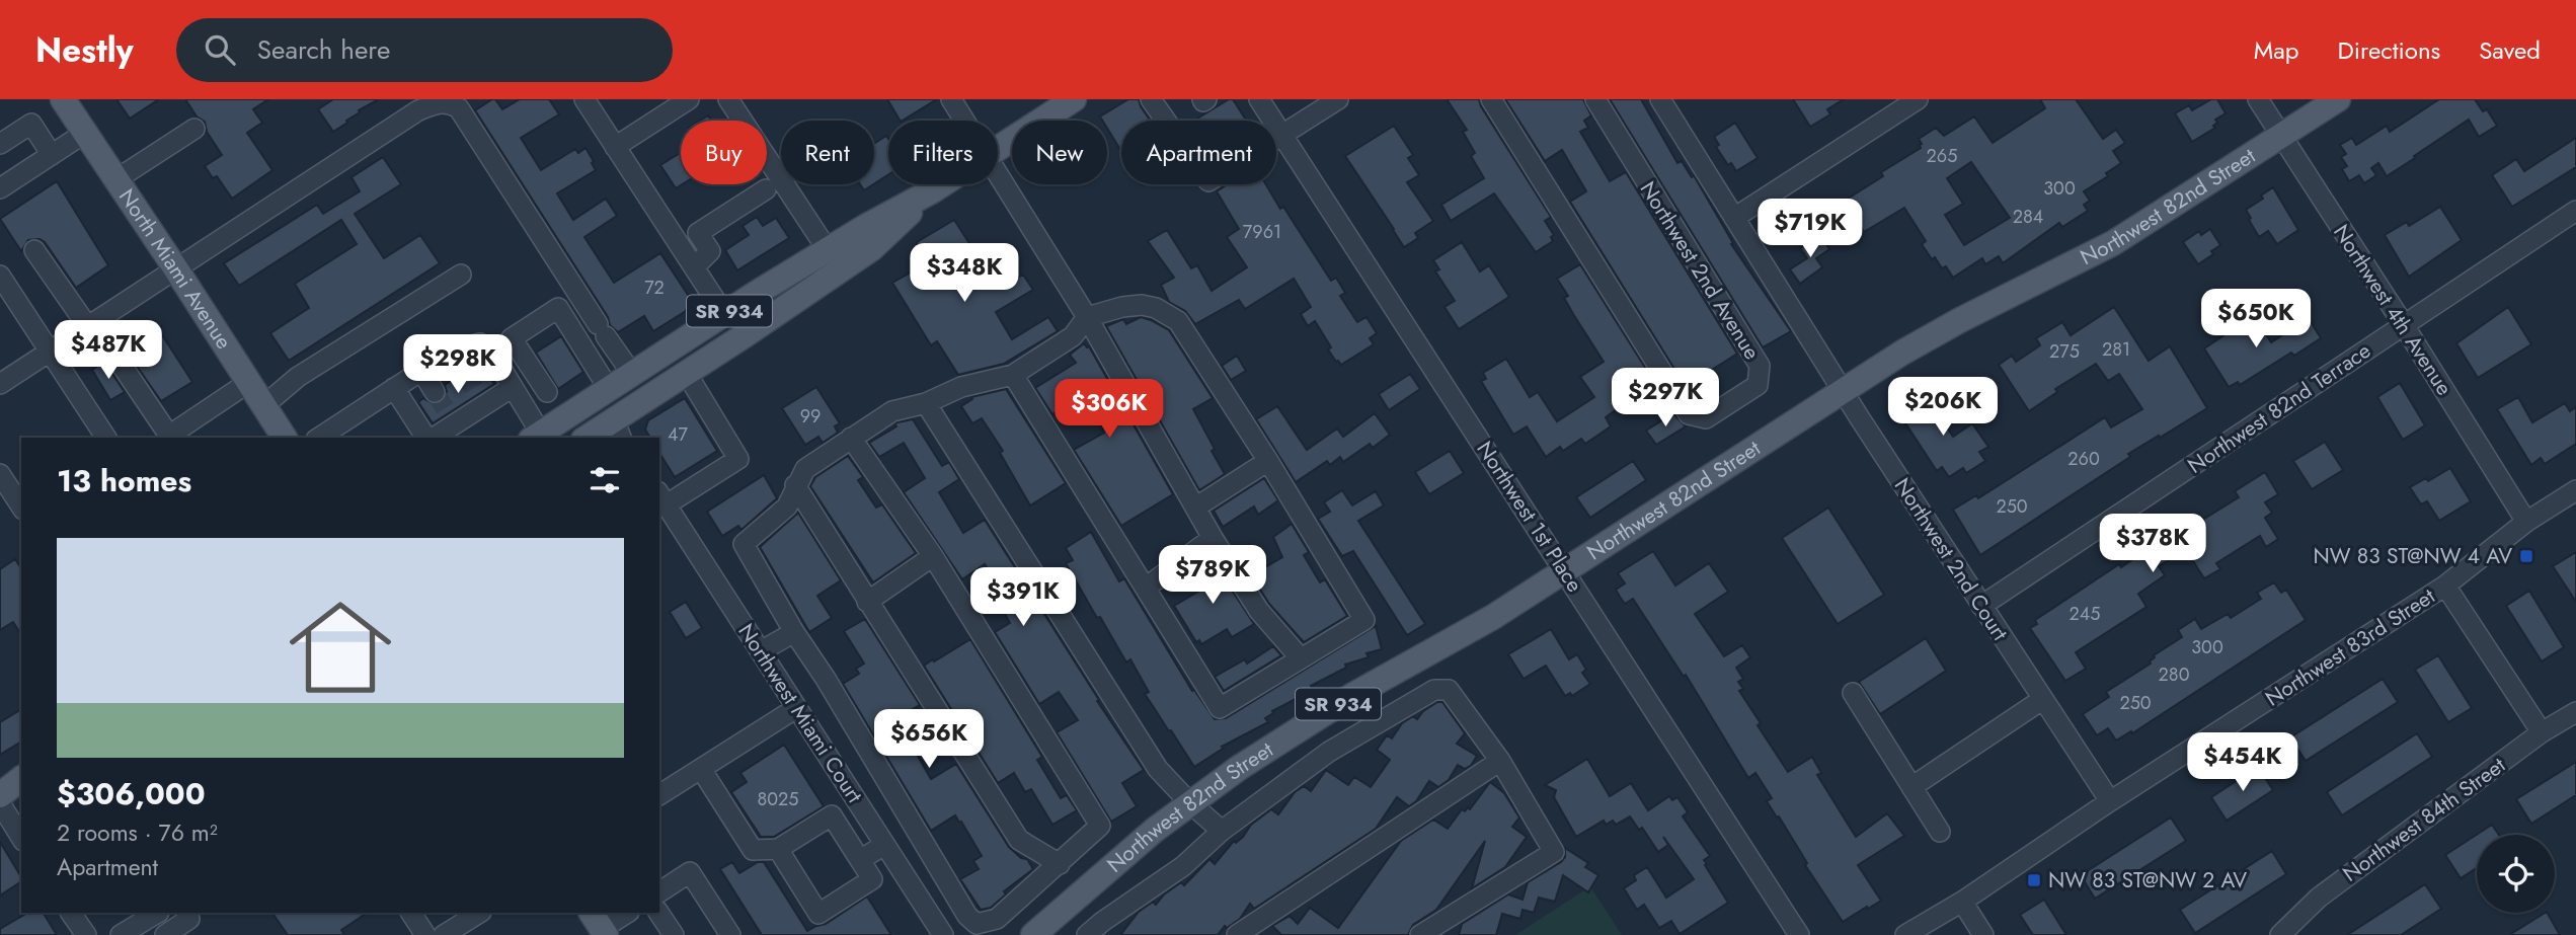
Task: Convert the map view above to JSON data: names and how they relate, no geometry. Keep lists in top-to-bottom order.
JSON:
{
  "streets": {
    "main road": ["Northwest 82nd Street", "North Miami Avenue", "SR 934"],
    "street": [
      "Northwest 2nd Avenue",
      "Northwest 4th Avenue",
      "Northwest 82nd Terrace",
      "Northwest 1st Place",
      "Northwest 2nd Court",
      "Northwest 83rd Street",
      "Northwest Miami Court",
      "Northwest 84th Street"
    ]
  },
  "crossings": [
    ["Northwest 82nd Street", "Northwest 4th Avenue"],
    ["Northwest 82nd Street", "Northwest 1st Place"],
    ["Northwest 82nd Street", "Northwest 2nd Court"],
    ["Northwest 4th Avenue", "Northwest 82nd Terrace"],
    ["Northwest 4th Avenue", "Northwest 83rd Street"],
    ["Northwest 82nd Terrace", "Northwest 2nd Court"],
    ["Northwest 2nd Court", "Northwest 83rd Street"]
  ],
  "places": {
    "transit": ["NW 83 ST@NW 4 AV", "NW 83 ST@NW 2 AV"]
  },
  "house_numbers": [
    "265",
    "300",
    "284",
    "7961",
    "72",
    "281",
    "275",
    "99",
    "47",
    "260",
    "250",
    "245",
    "300",
    "280",
    "250",
    "8025"
  ],
  "page": {
    "header": "Nestly",
    "search": "Search here",
    "nav": ["Map", "Directions", "Saved"],
    "chip": [
      "Buy",
      "Rent",
      "Filters",
      "New",
      "Apartment"
    ],
    "price": [
      "$719K",
      "$348K",
      "$650K",
      "$487K",
      "$298K",
      "$297K",
      "$206K",
      "$306K",
      "$378K",
      "$789K",
      "$391K",
      "$656K",
      "$454K"
    ],
    "heading": "13 homes",
    "list": [
      {
        "name": "$306,000",
        "note": "2 rooms · 76 m² · Apartment"
      }
    ]
  }
}
